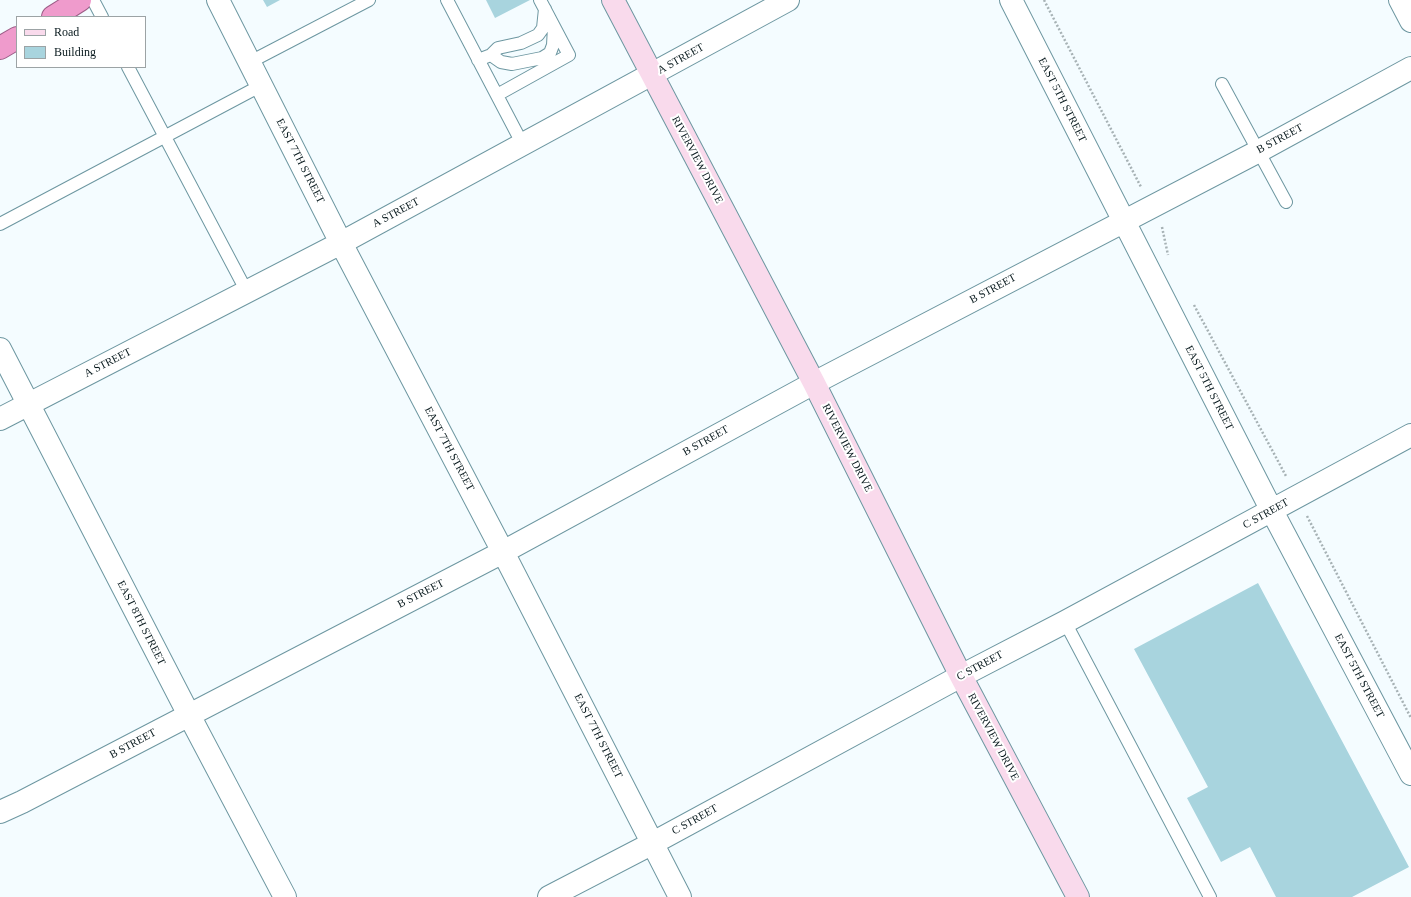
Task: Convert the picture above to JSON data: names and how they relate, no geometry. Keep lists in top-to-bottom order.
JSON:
{
  "streets": {
    "main road": ["RIVERVIEW DRIVE"],
    "street": [
      "A STREET",
      "EAST 5TH STREET",
      "B STREET",
      "EAST 7TH STREET",
      "C STREET",
      "EAST 8TH STREET"
    ]
  },
  "crossings": [
    ["A STREET", "RIVERVIEW DRIVE"],
    ["A STREET", "EAST 7TH STREET"],
    ["A STREET", "EAST 8TH STREET"],
    ["EAST 5TH STREET", "B STREET"],
    ["EAST 5TH STREET", "C STREET"],
    ["B STREET", "RIVERVIEW DRIVE"],
    ["B STREET", "EAST 7TH STREET"],
    ["B STREET", "EAST 8TH STREET"],
    ["RIVERVIEW DRIVE", "C STREET"],
    ["EAST 7TH STREET", "C STREET"]
  ],
  "legend": ["Road", "Building"]
}
